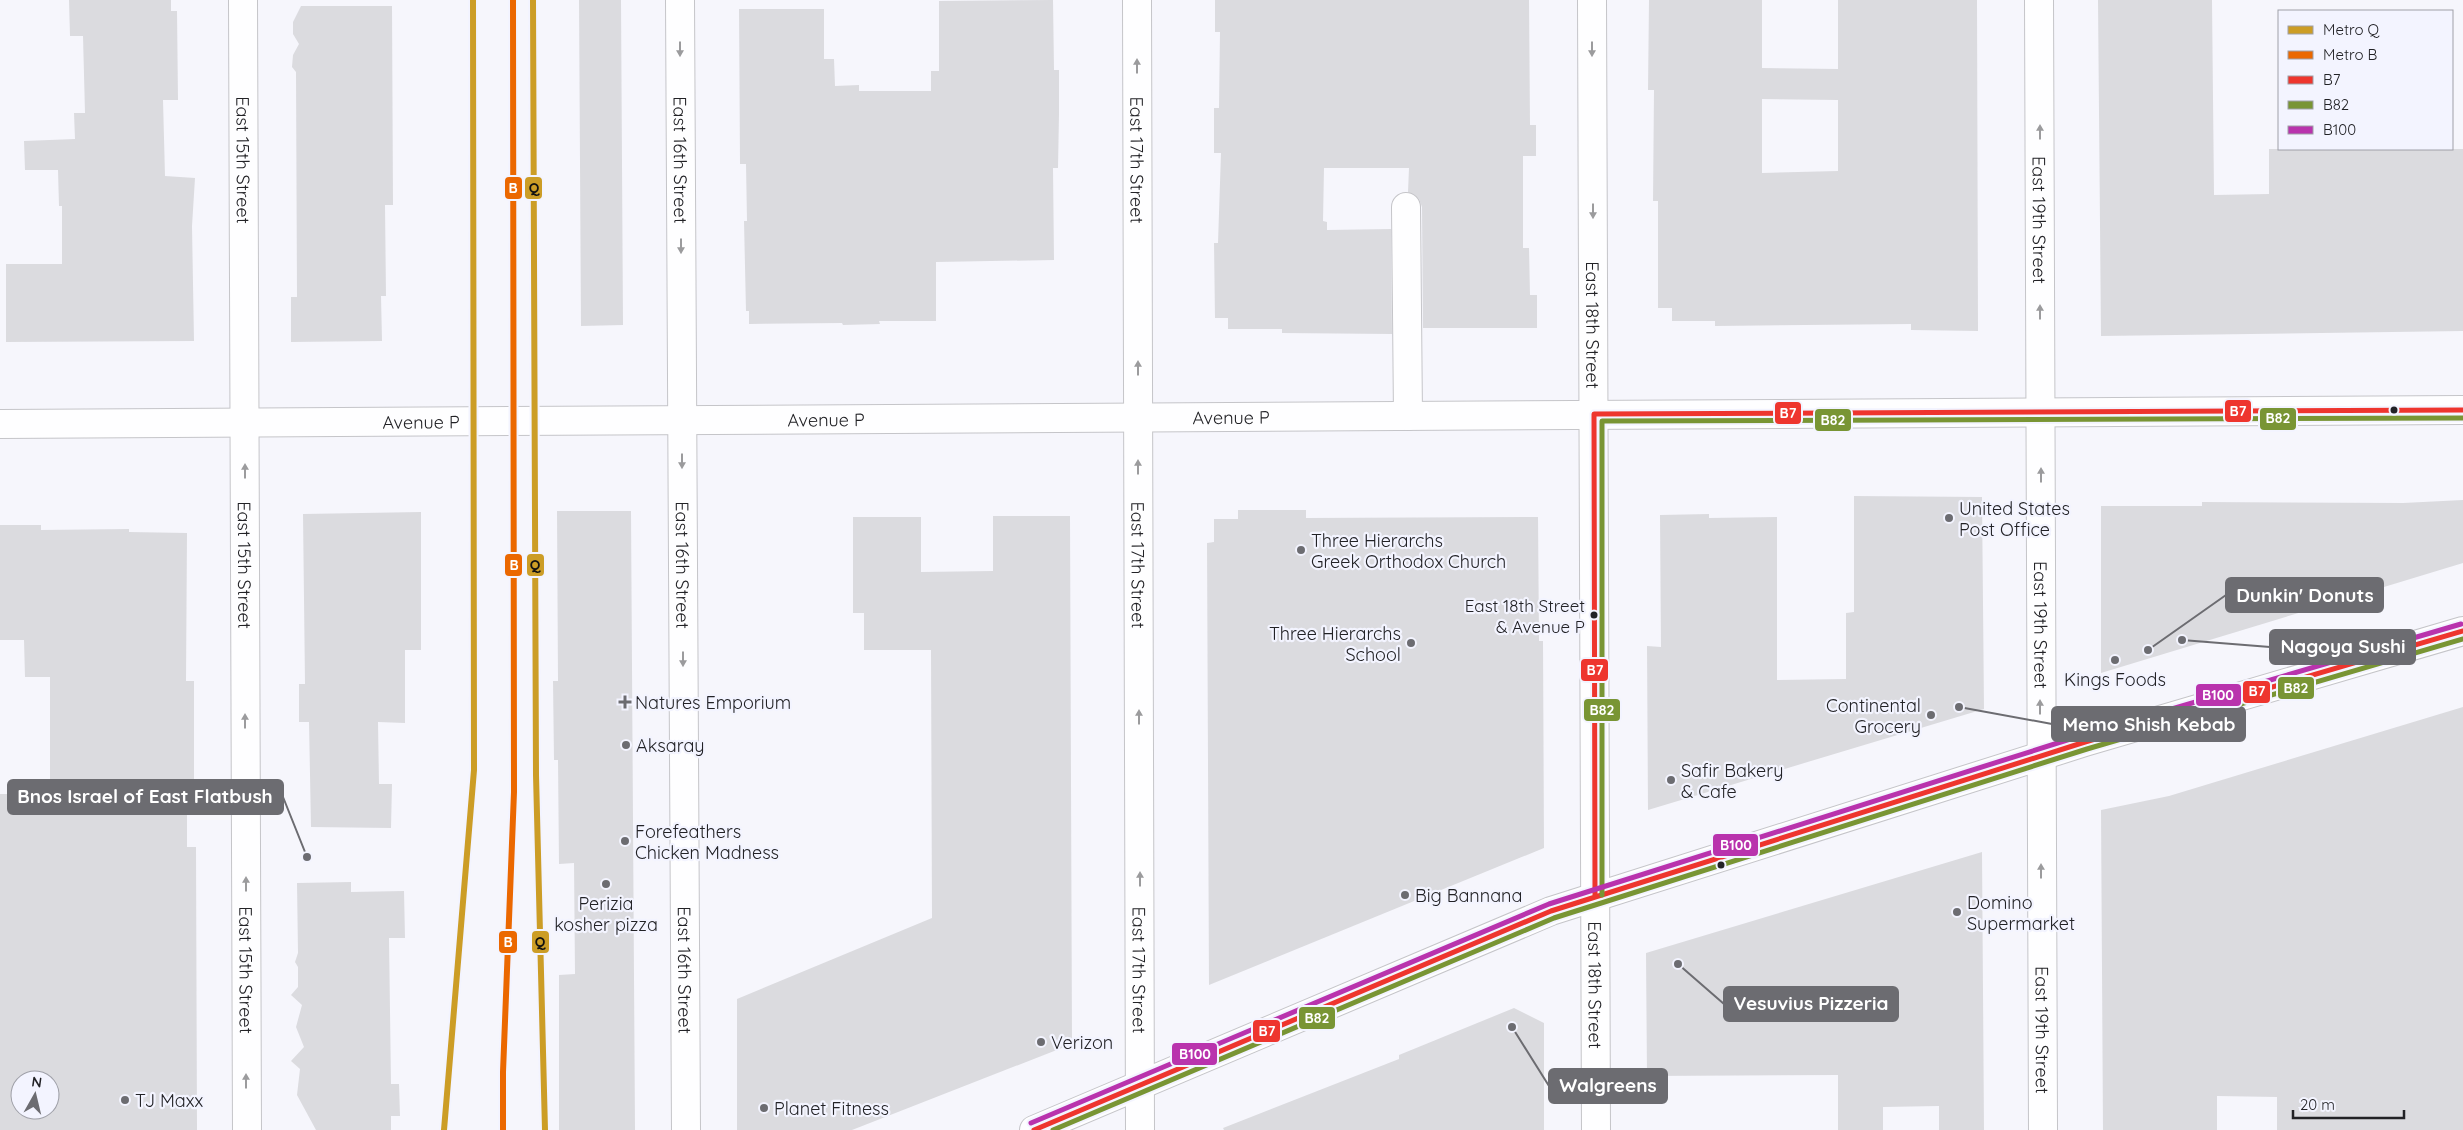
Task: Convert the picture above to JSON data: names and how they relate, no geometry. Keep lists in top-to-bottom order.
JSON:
{
  "streets": {
    "street": [
      "East 15th Street",
      "East 16th Street",
      "East 17th Street",
      "East 19th Street",
      "East 18th Street",
      "Avenue P"
    ]
  },
  "crossings": [
    ["East 15th Street", "Avenue P"],
    ["East 16th Street", "Avenue P"],
    ["East 17th Street", "Avenue P"],
    ["East 19th Street", "Avenue P"],
    ["East 18th Street", "Avenue P"]
  ],
  "one_way": [
    "East 15th Street",
    "East 16th Street",
    "East 17th Street",
    "East 19th Street"
  ],
  "places": {
    "other": [
      "United States Post Office",
      "Three Hierarchs Greek Orthodox Church",
      "East 18th Street & Avenue P",
      "Nagoya Sushi",
      "Three Hierarchs School",
      "Dunkin' Donuts",
      "Kings Foods",
      "Memo Shish Kebab",
      "Continental Grocery",
      "Aksaray",
      "Safir Bakery & Cafe",
      "Forefeathers Chicken Madness",
      "Bnos Israel of East Flatbush",
      "Perizia kosher pizza",
      "Big Bannana",
      "Domino Supermarket",
      "Vesuvius Pizzeria",
      "Walgreens",
      "Verizon",
      "TJ Maxx",
      "Planet Fitness"
    ],
    "health": ["Natures Emporium"]
  },
  "lines": [
    "metro line Q",
    "metro line B",
    "transit line B7",
    "transit line B82",
    "transit line B100"
  ],
  "legend": [
    "Metro Q",
    "Metro B",
    "B7",
    "B82",
    "B100"
  ],
  "scale_bar": "20 m",
  "north": "top"
}
